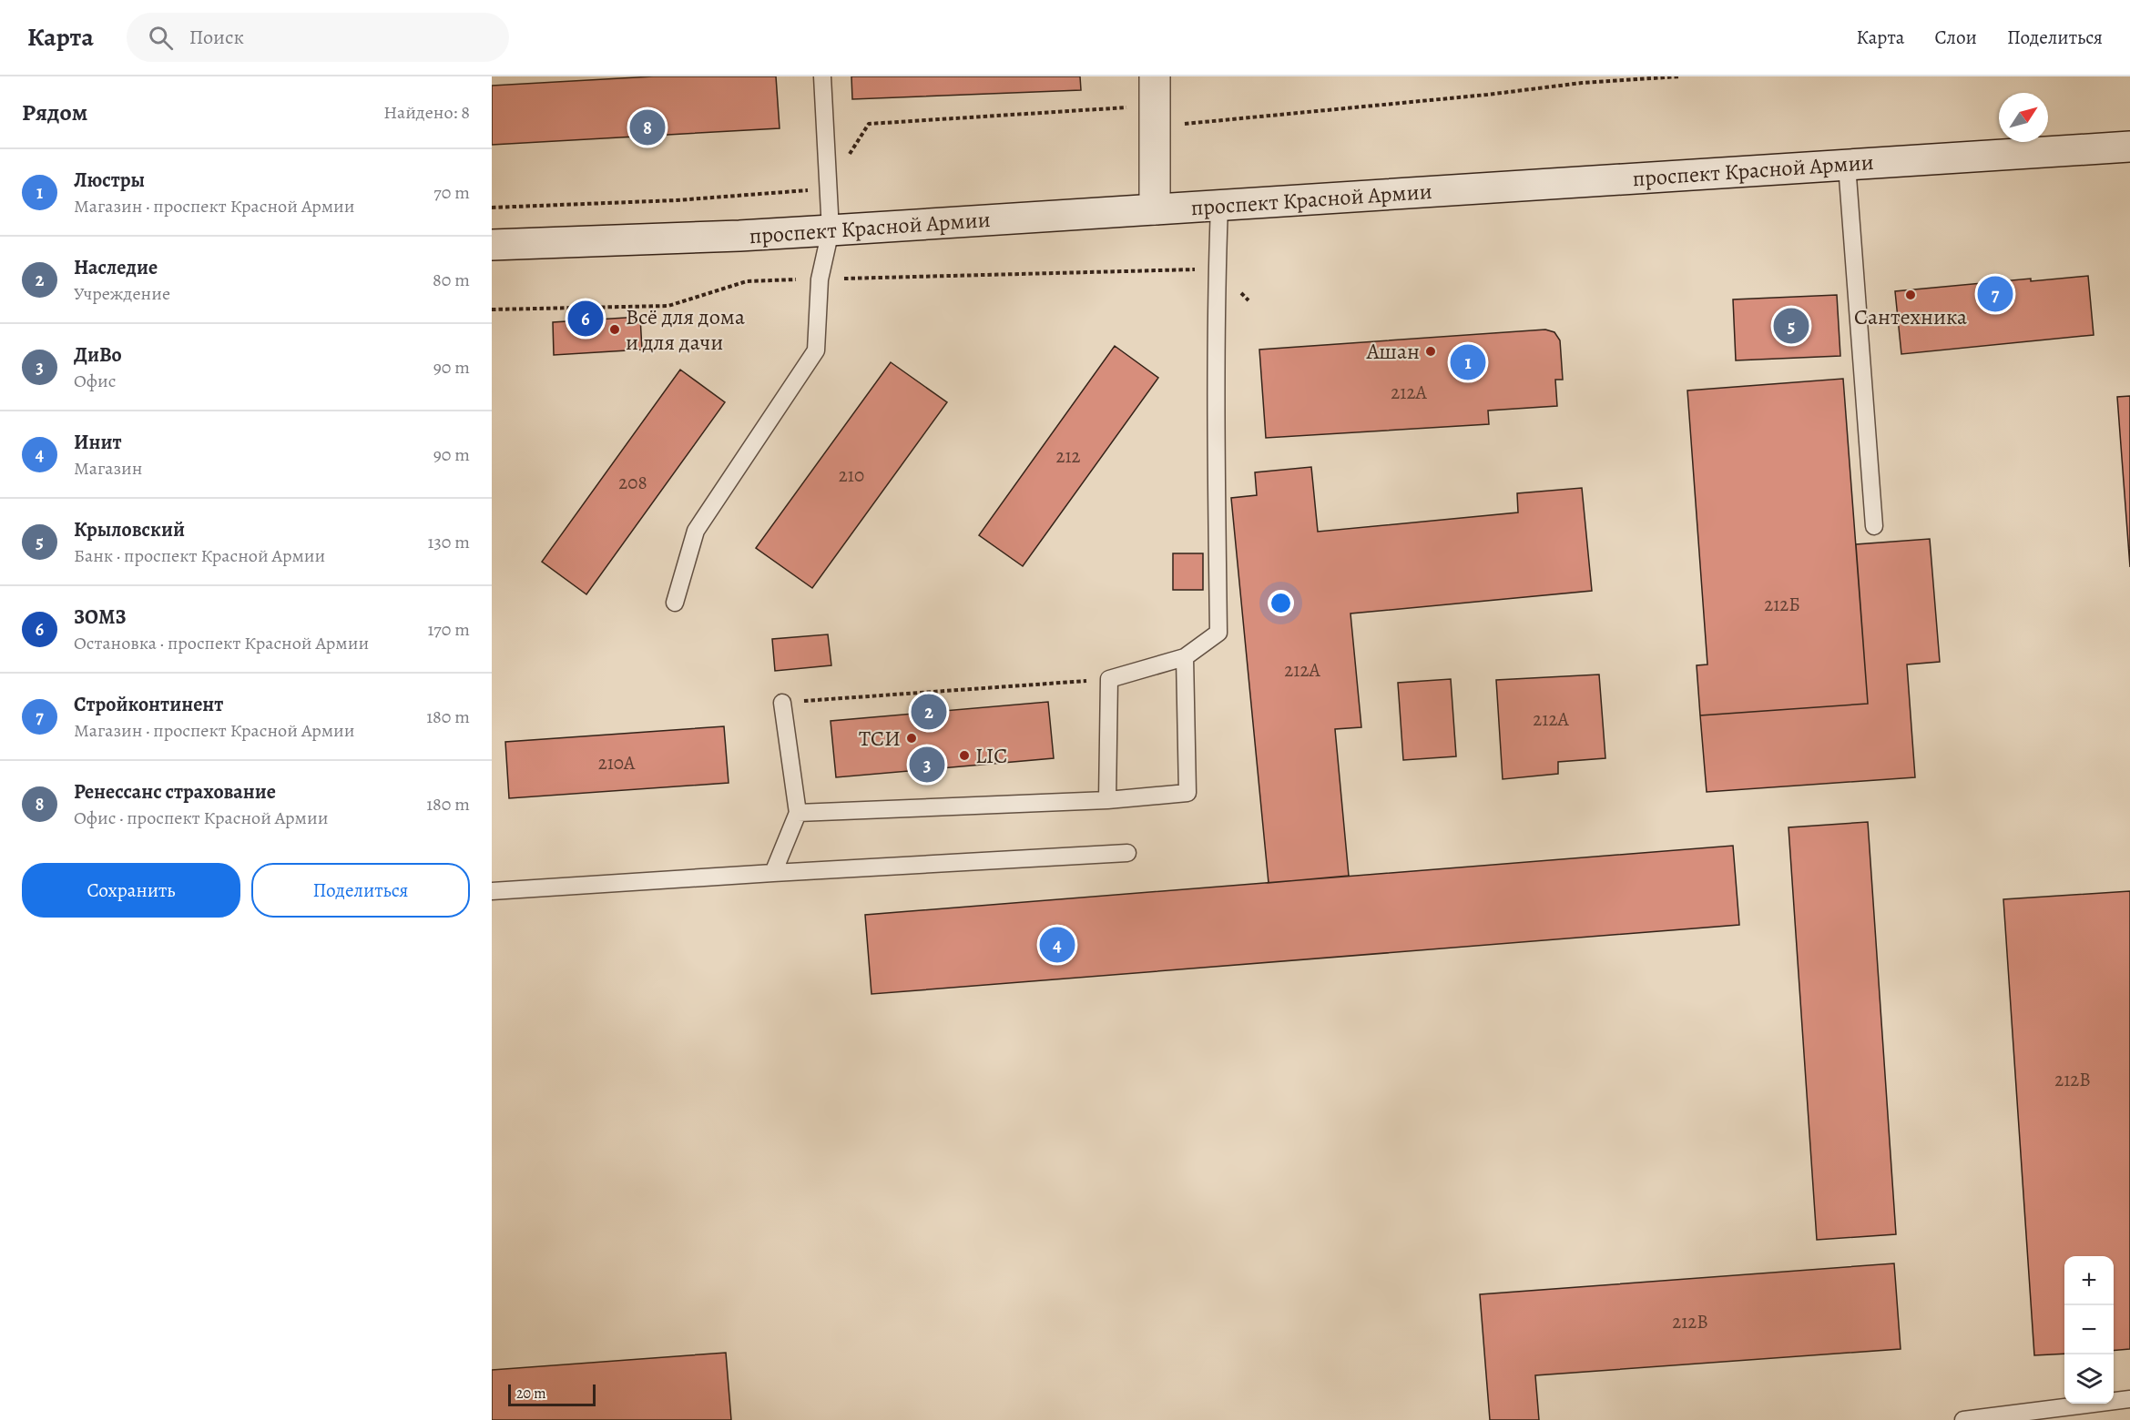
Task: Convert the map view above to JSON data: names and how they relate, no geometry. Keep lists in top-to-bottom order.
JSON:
{
  "streets": {
    "main road": ["проспект Красной Армии"]
  },
  "places": [
    "Сантехника",
    "Всё для дома и для дачи",
    "Ашан",
    "ТСИ",
    "LIC"
  ],
  "house_numbers": [
    "212А",
    "212",
    "210",
    "208",
    "212Б",
    "212А",
    "212А",
    "210А",
    "212В",
    "212В"
  ],
  "scale_bar": "20 m",
  "north": "top right",
  "page": {
    "header": "Карта",
    "search": "Поиск",
    "nav": ["Карта", "Слои", "Поделиться"],
    "heading": ["Рядом", "Найдено: 8"],
    "pins": [
      "8",
      "7",
      "6",
      "5",
      "1",
      "2",
      "3",
      "4"
    ],
    "list": [
      {
        "mark": "1",
        "name": "Люстры",
        "note": "Магазин · проспект Красной Армии",
        "value": "70 m"
      },
      {
        "mark": "2",
        "name": "Наследие",
        "note": "Учреждение",
        "value": "80 m"
      },
      {
        "mark": "3",
        "name": "ДиВо",
        "note": "Офис",
        "value": "90 m"
      },
      {
        "mark": "4",
        "name": "Инит",
        "note": "Магазин",
        "value": "90 m"
      },
      {
        "mark": "5",
        "name": "Крыловский",
        "note": "Банк · проспект Красной Армии",
        "value": "130 m"
      },
      {
        "mark": "6",
        "name": "ЗОМЗ",
        "note": "Остановка · проспект Красной Армии",
        "value": "170 m"
      },
      {
        "mark": "7",
        "name": "Стройконтинент",
        "note": "Магазин · проспект Красной Армии",
        "value": "180 m"
      },
      {
        "mark": "8",
        "name": "Ренессанс страхование",
        "note": "Офис · проспект Красной Армии",
        "value": "180 m"
      }
    ],
    "buttons": ["Сохранить", "Поделиться"],
    "map_buttons": ["+", "−"],
    "scale": "20 m"
  }
}
